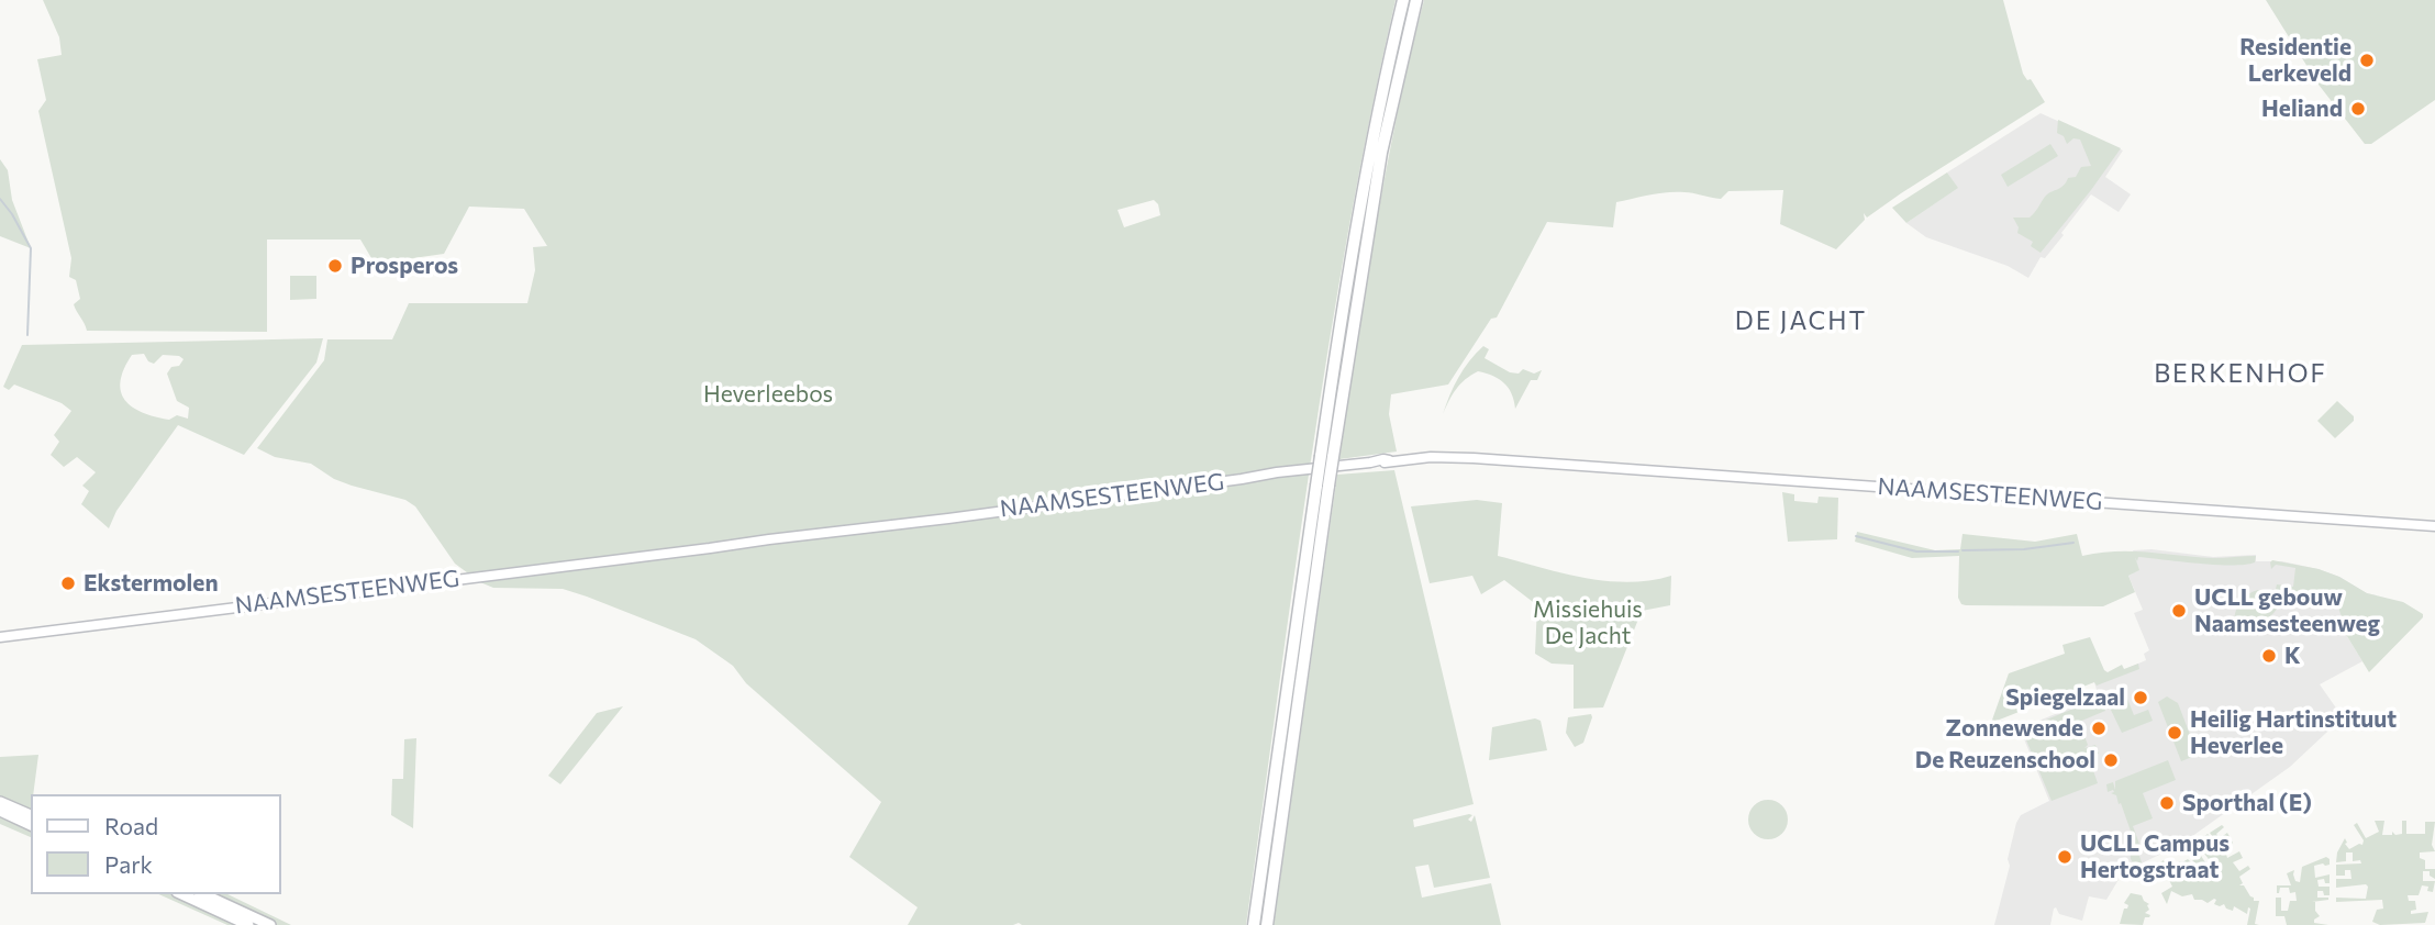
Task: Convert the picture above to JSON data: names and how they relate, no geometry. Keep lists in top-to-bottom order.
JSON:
{
  "streets": {
    "main road": ["NAAMSESTEENWEG"]
  },
  "districts": ["DE JACHT", "BERKENHOF"],
  "parks": ["Heverleebos", "Missiehuis De Jacht"],
  "places": [
    "Residentie Lerkeveld",
    "Heliand",
    "Prosperos",
    "Ekstermolen",
    "UCLL gebouw Naamsesteenweg",
    "K",
    "Spiegelzaal",
    "Zonnewende",
    "Heilig Hartinstituut Heverlee",
    "De Reuzenschool",
    "Sporthal (E)",
    "UCLL Campus Hertogstraat"
  ],
  "legend": ["Road", "Park"]
}
